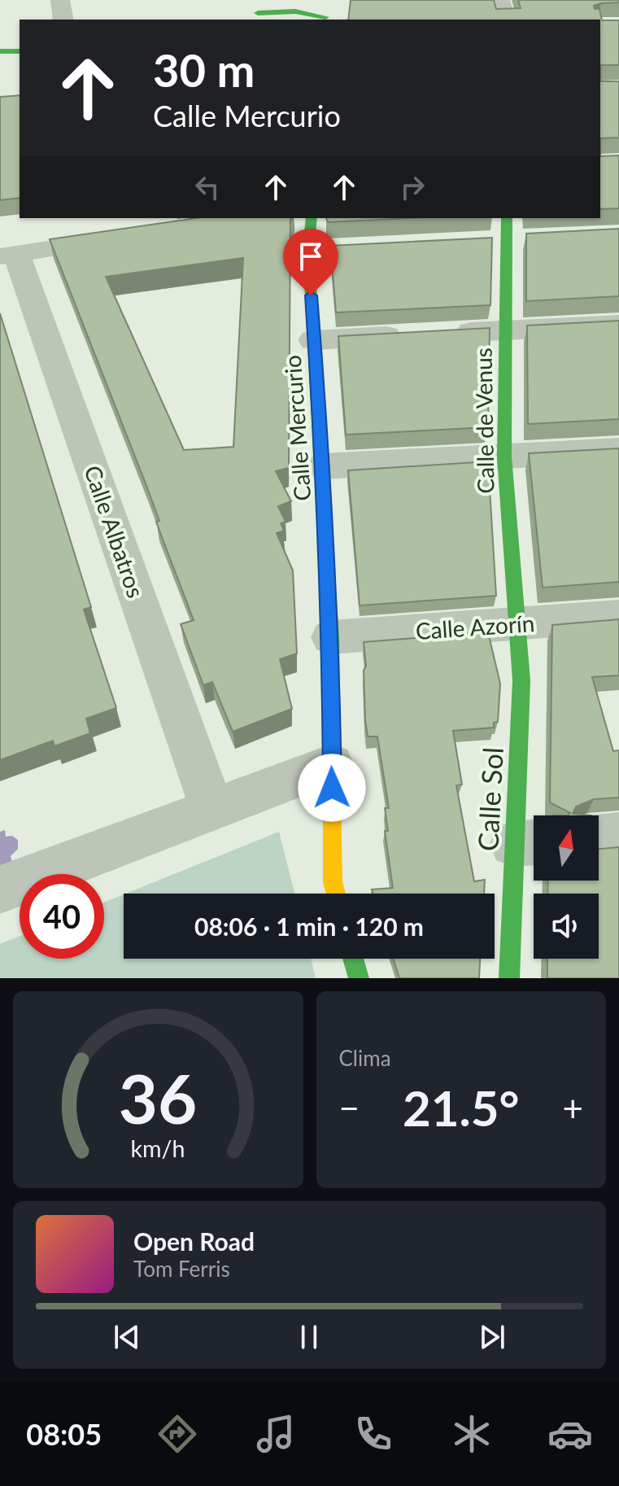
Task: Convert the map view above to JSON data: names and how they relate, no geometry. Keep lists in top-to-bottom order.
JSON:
{
  "streets": {
    "street": [
      "Calle de Venus",
      "Calle Mercurio",
      "Calle Albatros",
      "Calle Azorín",
      "Calle Sol"
    ]
  },
  "crossings": [
    ["Calle de Venus", "Calle Azorín"],
    ["Calle de Venus", "Calle Sol"],
    ["Calle Mercurio", "Calle Azorín"],
    ["Calle Azorín", "Calle Sol"]
  ],
  "north": "top",
  "page": {
    "turn": ["30 m", "Calle Mercurio"],
    "limit": "40",
    "trip": "08:06 · 1 min · 120 m",
    "tile": "Clima",
    "heat": ["−", "21.5°", "+"],
    "song": ["Open Road", "Tom Ferris"],
    "tabs": "08:05",
    "gauge": ["36", "km/h"]
  }
}
